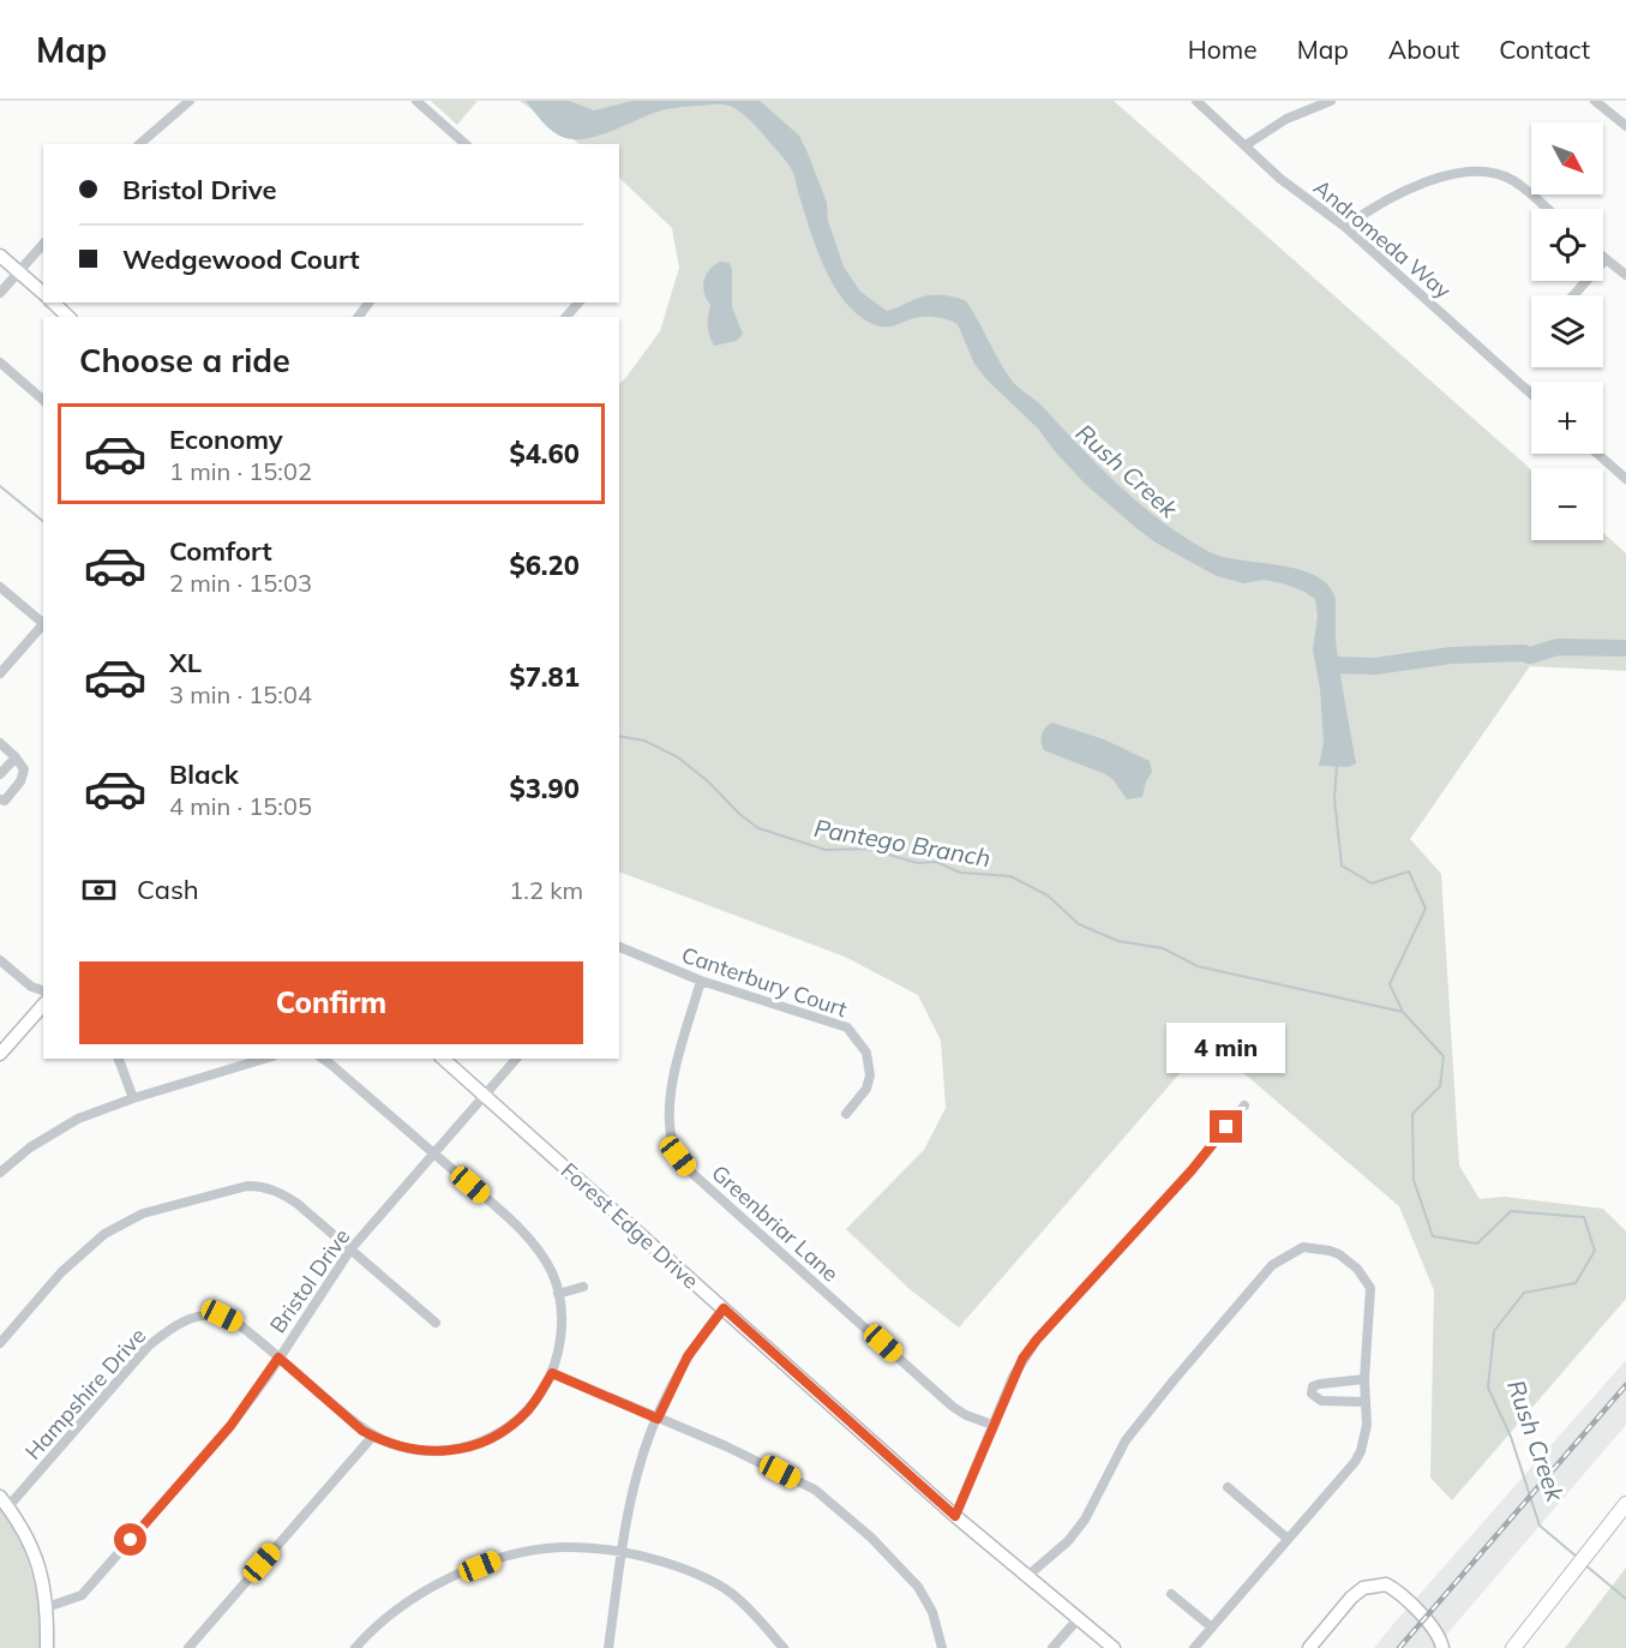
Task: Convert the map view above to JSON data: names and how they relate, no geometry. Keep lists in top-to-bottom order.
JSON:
{
  "streets": {
    "street": [
      "Andromeda Way",
      "Canterbury Court",
      "Greenbriar Lane",
      "Forest Edge Drive",
      "Bristol Drive",
      "Hampshire Drive"
    ]
  },
  "crossings": [
    ["Canterbury Court", "Greenbriar Lane"],
    ["Forest Edge Drive", "Bristol Drive"],
    ["Bristol Drive", "Hampshire Drive"]
  ],
  "water": ["Rush Creek", "Pantego Branch"],
  "north": "bottom right",
  "page": {
    "header": "Map",
    "nav": [
      "Home",
      "Map",
      "About",
      "Contact"
    ],
    "map_buttons": ["+", "−"],
    "banner": ["Bristol Drive", "Wedgewood Court"],
    "heading": "Choose a ride",
    "list": [
      {
        "name": "Economy",
        "note": "1 min · 15:02",
        "value": "$4.60"
      },
      {
        "name": "Comfort",
        "note": "2 min · 15:03",
        "value": "$6.20"
      },
      {
        "name": "XL",
        "note": "3 min · 15:04",
        "value": "$7.81"
      },
      {
        "name": "Black",
        "note": "4 min · 15:05",
        "value": "$3.90"
      }
    ],
    "pay": ["Cash", "1.2 km"],
    "buttons": "Confirm",
    "bubble": "4 min"
  }
}
